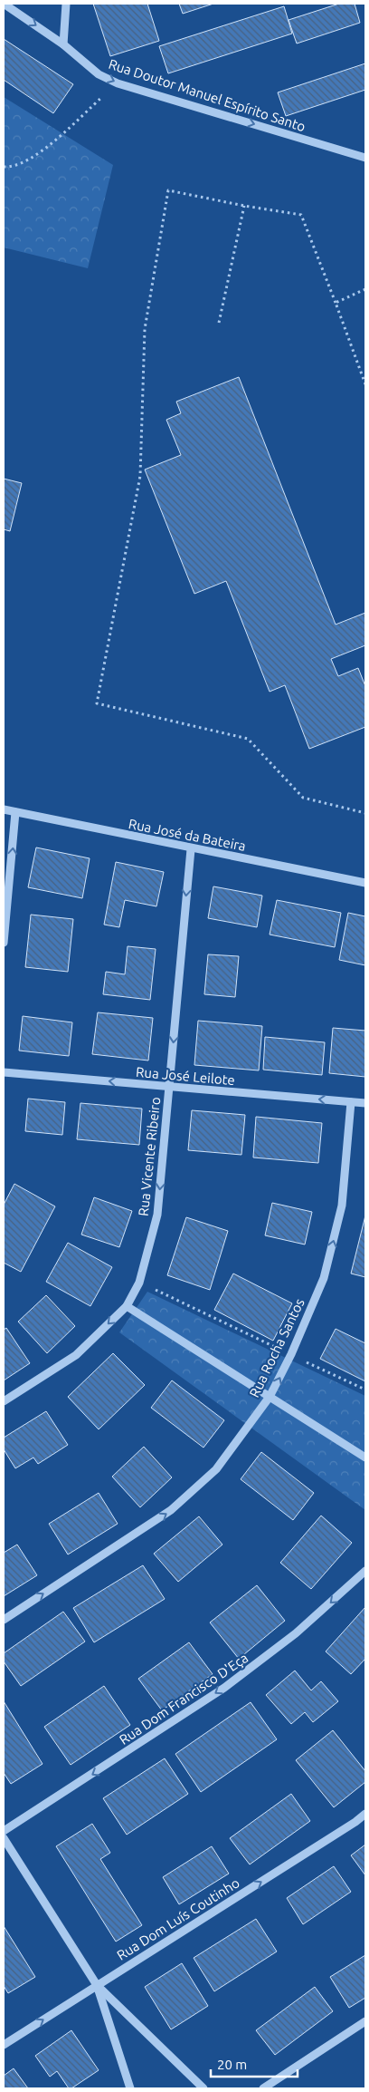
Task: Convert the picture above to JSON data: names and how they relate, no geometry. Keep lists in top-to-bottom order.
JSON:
{
  "streets": {
    "street": [
      "Rua Doutor Manuel Espírito Santo",
      "Rua José da Bateira",
      "Rua José Leilote",
      "Rua Vicente Ribeiro",
      "Rua Rocha Santos",
      "Rua Dom Francisco D'Eça",
      "Rua Dom Luís Coutinho"
    ]
  },
  "crossings": [
    ["Rua José da Bateira", "Rua Vicente Ribeiro"],
    ["Rua José Leilote", "Rua Vicente Ribeiro"],
    ["Rua José Leilote", "Rua Rocha Santos"]
  ],
  "one_way": [
    "Rua Doutor Manuel Espírito Santo",
    "Rua José Leilote",
    "Rua Vicente Ribeiro",
    "Rua Rocha Santos",
    "Rua Dom Francisco D'Eça",
    "Rua Dom Luís Coutinho"
  ],
  "scale_bar": "20 m"
}
